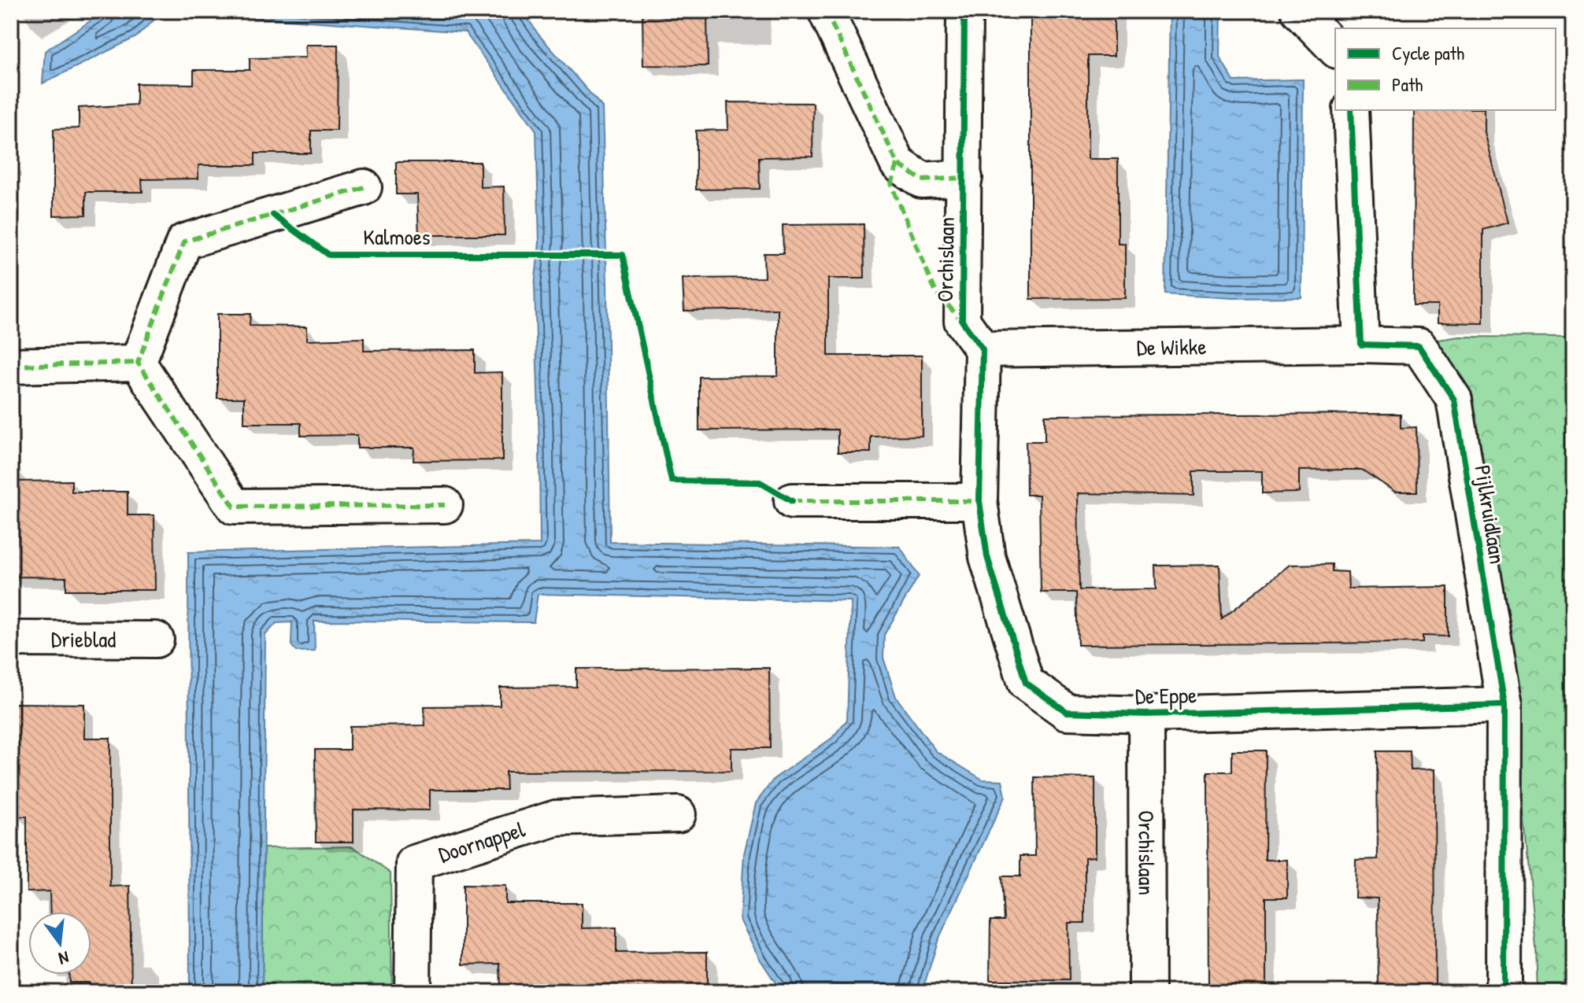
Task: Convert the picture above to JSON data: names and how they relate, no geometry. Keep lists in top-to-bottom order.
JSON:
{
  "streets": {
    "street": [
      "Orchislaan",
      "De Wikke",
      "Pijlkruidlaan",
      "Drieblad",
      "De Eppe",
      "Doornappel"
    ],
    "cycle path": ["Kalmoes"]
  },
  "crossings": [
    ["Orchislaan", "De Wikke"],
    ["Orchislaan", "De Eppe"],
    ["De Wikke", "Pijlkruidlaan"],
    ["Pijlkruidlaan", "De Eppe"]
  ],
  "legend": ["Cycle path", "Path"],
  "north": "bottom"
}
